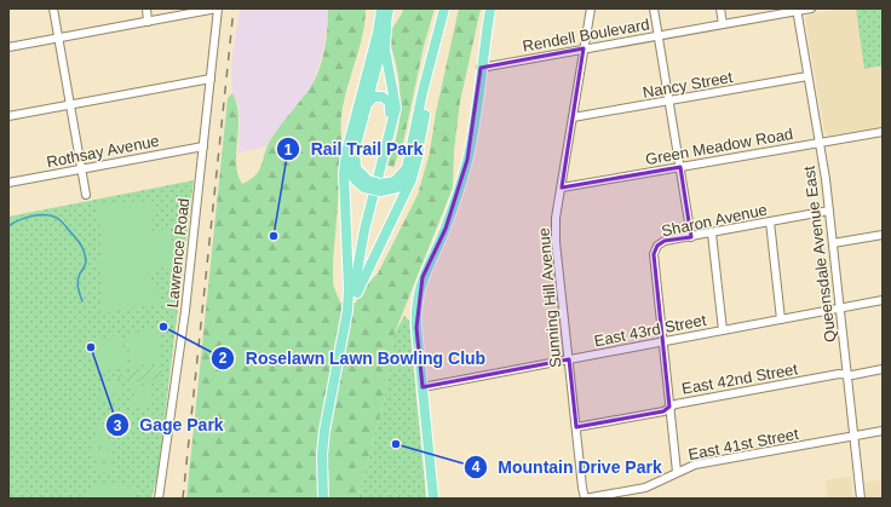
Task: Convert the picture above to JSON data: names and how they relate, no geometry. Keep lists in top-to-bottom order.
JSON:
{
  "streets": {
    "street": [
      "Rendell Boulevard",
      "Nancy Street",
      "Green Meadow Road",
      "Rothsay Avenue",
      "Sharon Avenue",
      "Lawrence Road",
      "Queensdale Avenue East",
      "Sunning Hill Avenue",
      "East 43rd Street",
      "East 42nd Street",
      "East 41st Street"
    ]
  },
  "crossings": [
    ["Rendell Boulevard", "Queensdale Avenue East"],
    ["Rendell Boulevard", "Sunning Hill Avenue"],
    ["Nancy Street", "Queensdale Avenue East"],
    ["Nancy Street", "Sunning Hill Avenue"],
    ["Green Meadow Road", "Queensdale Avenue East"],
    ["Green Meadow Road", "Sunning Hill Avenue"],
    ["Rothsay Avenue", "Lawrence Road"],
    ["Sharon Avenue", "Queensdale Avenue East"],
    ["Sharon Avenue", "East 43rd Street"],
    ["Sharon Avenue", "East 42nd Street"],
    ["Sharon Avenue", "East 41st Street"],
    ["Queensdale Avenue East", "East 43rd Street"],
    ["Queensdale Avenue East", "East 42nd Street"],
    ["Queensdale Avenue East", "East 41st Street"],
    ["Sunning Hill Avenue", "East 43rd Street"],
    ["Sunning Hill Avenue", "East 42nd Street"],
    ["Sunning Hill Avenue", "East 41st Street"]
  ],
  "places": [
    "Rail Trail Park",
    "Roselawn Lawn Bowling Club",
    "Gage Park",
    "Mountain Drive Park"
  ]
}
